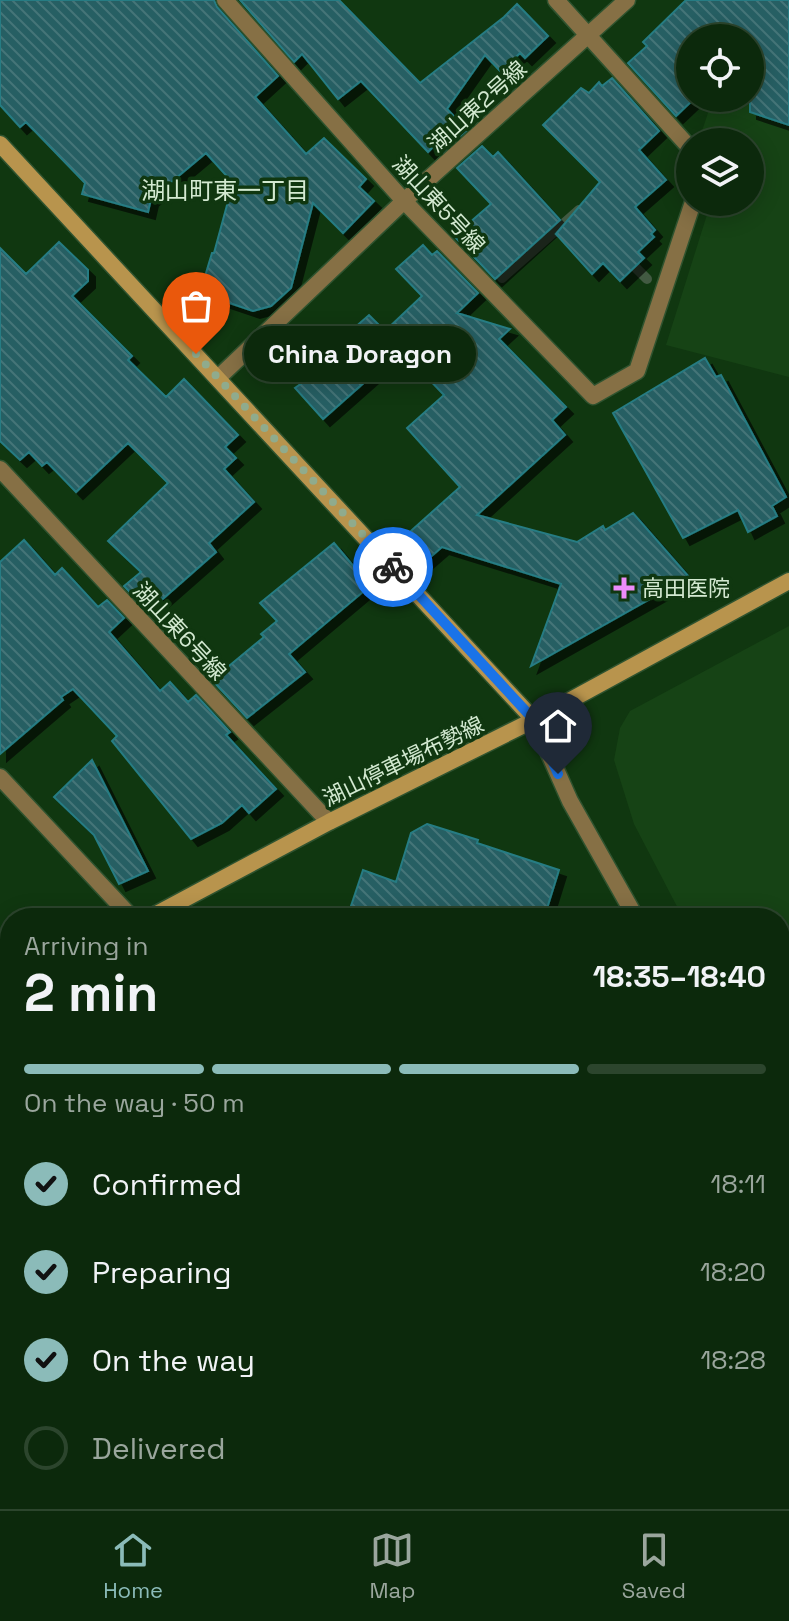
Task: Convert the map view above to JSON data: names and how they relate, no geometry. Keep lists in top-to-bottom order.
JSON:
{
  "streets": {
    "main road": ["湖山停車場布勢線"],
    "street": ["湖山東2号線", "湖山東5号線", "湖山東6号線"]
  },
  "crossings": [
    ["湖山東2号線", "湖山東5号線"],
    ["湖山東6号線", "湖山停車場布勢線"]
  ],
  "districts": ["湖山町東一丁目"],
  "places": {
    "other": ["China Doragon"],
    "health": ["高田医院"]
  },
  "page": {
    "bubble": "China Doragon",
    "heading": ["2 min", "Arriving in", "18:35–18:40"],
    "bar": "On the way · 50 m",
    "list": [
      ["Confirmed", "18:11"],
      ["Preparing", "18:20"],
      ["On the way", "18:28"],
      "Delivered"
    ],
    "tabs": ["Home", "Map", "Saved"]
  }
}
